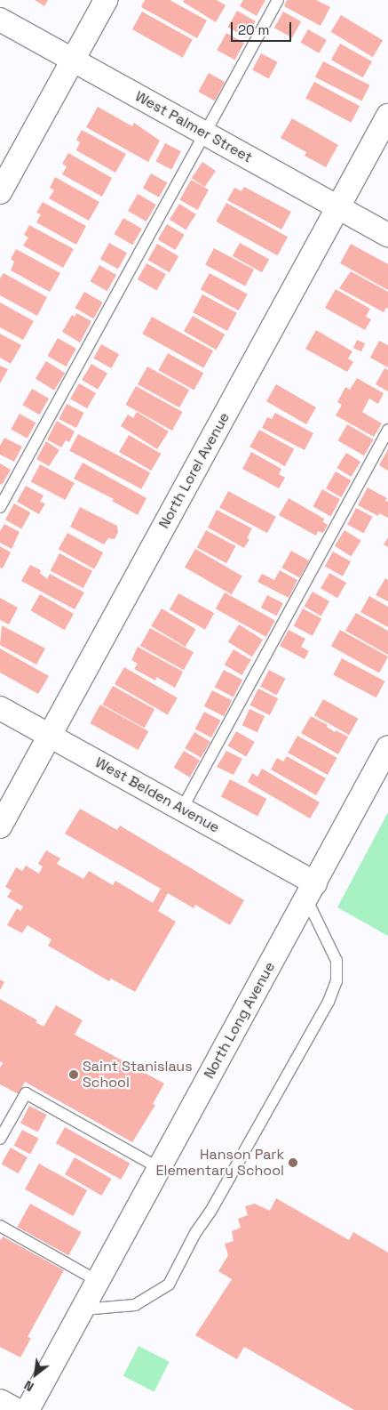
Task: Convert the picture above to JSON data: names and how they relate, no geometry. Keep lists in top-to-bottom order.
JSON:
{
  "streets": {
    "street": [
      "West Palmer Street",
      "North Lorel Avenue",
      "West Belden Avenue",
      "North Long Avenue"
    ]
  },
  "crossings": [
    ["West Palmer Street", "North Lorel Avenue"],
    ["North Lorel Avenue", "West Belden Avenue"],
    ["West Belden Avenue", "North Long Avenue"]
  ],
  "places": ["Saint Stanislaus School", "Hanson Park Elementary School"],
  "scale_bar": "20 m",
  "north": "bottom left"
}
